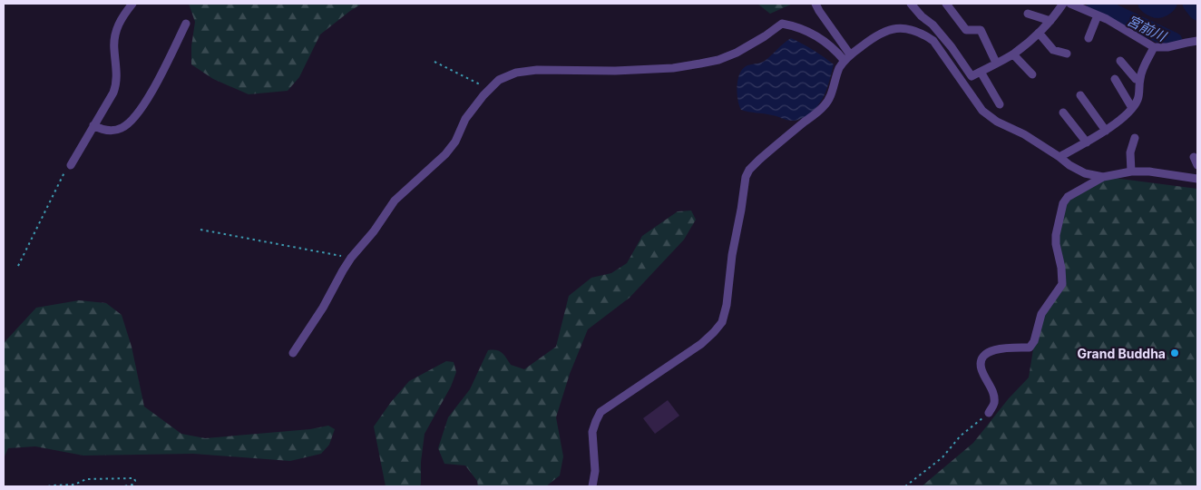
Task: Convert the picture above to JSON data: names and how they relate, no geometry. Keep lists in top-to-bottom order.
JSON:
{
  "water": ["宮前川"],
  "places": ["Grand Buddha"]
}
